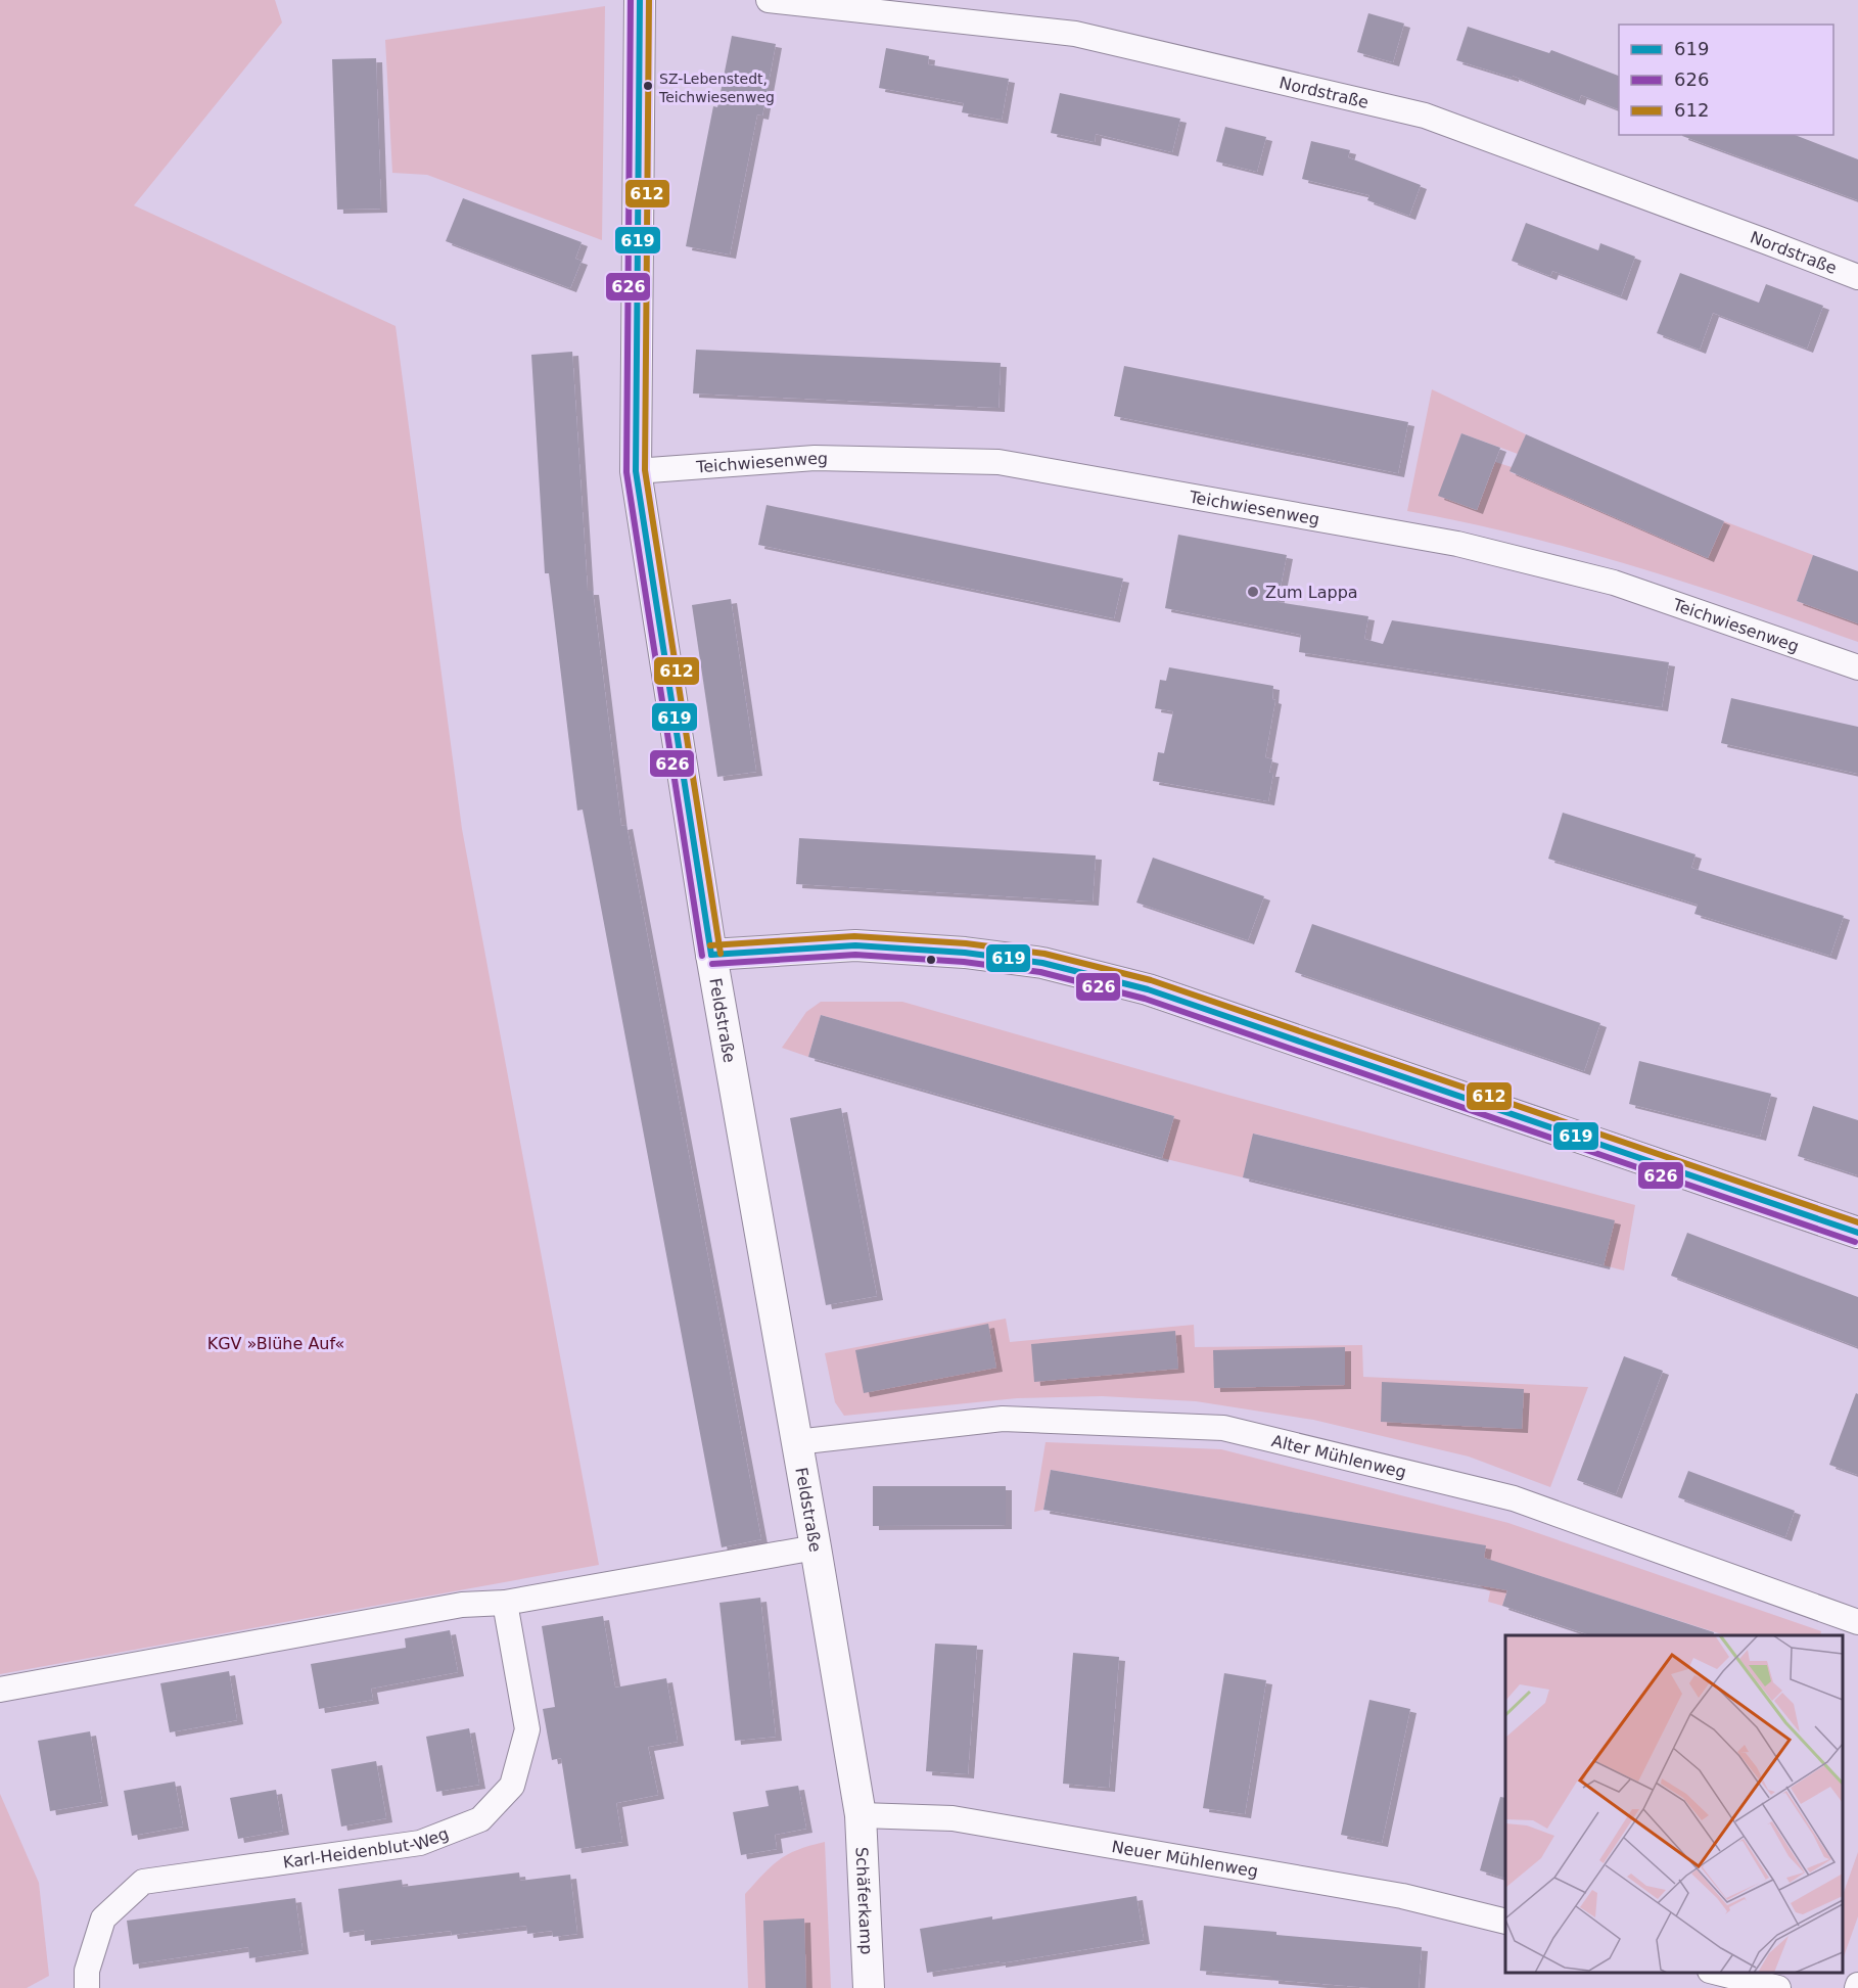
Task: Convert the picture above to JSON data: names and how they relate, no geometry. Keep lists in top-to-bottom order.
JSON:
{
  "streets": {
    "street": [
      "Nordstraße",
      "Teichwiesenweg",
      "Feldstraße",
      "Alter Mühlenweg",
      "Karl-Heidenblut-Weg",
      "Neuer Mühlenweg",
      "Schäferkamp"
    ]
  },
  "crossings": [
    ["Teichwiesenweg", "Feldstraße"],
    ["Feldstraße", "Alter Mühlenweg"],
    ["Feldstraße", "Neuer Mühlenweg"],
    ["Feldstraße", "Schäferkamp"],
    ["Neuer Mühlenweg", "Schäferkamp"]
  ],
  "parks": ["KGV »Blühe Auf«"],
  "places": ["SZ-Lebenstedt, Teichwiesenweg", "Zum Lappa"],
  "lines": ["transit line 619", "transit line 626", "transit line 612"],
  "legend": ["619", "626", "612"]
}
